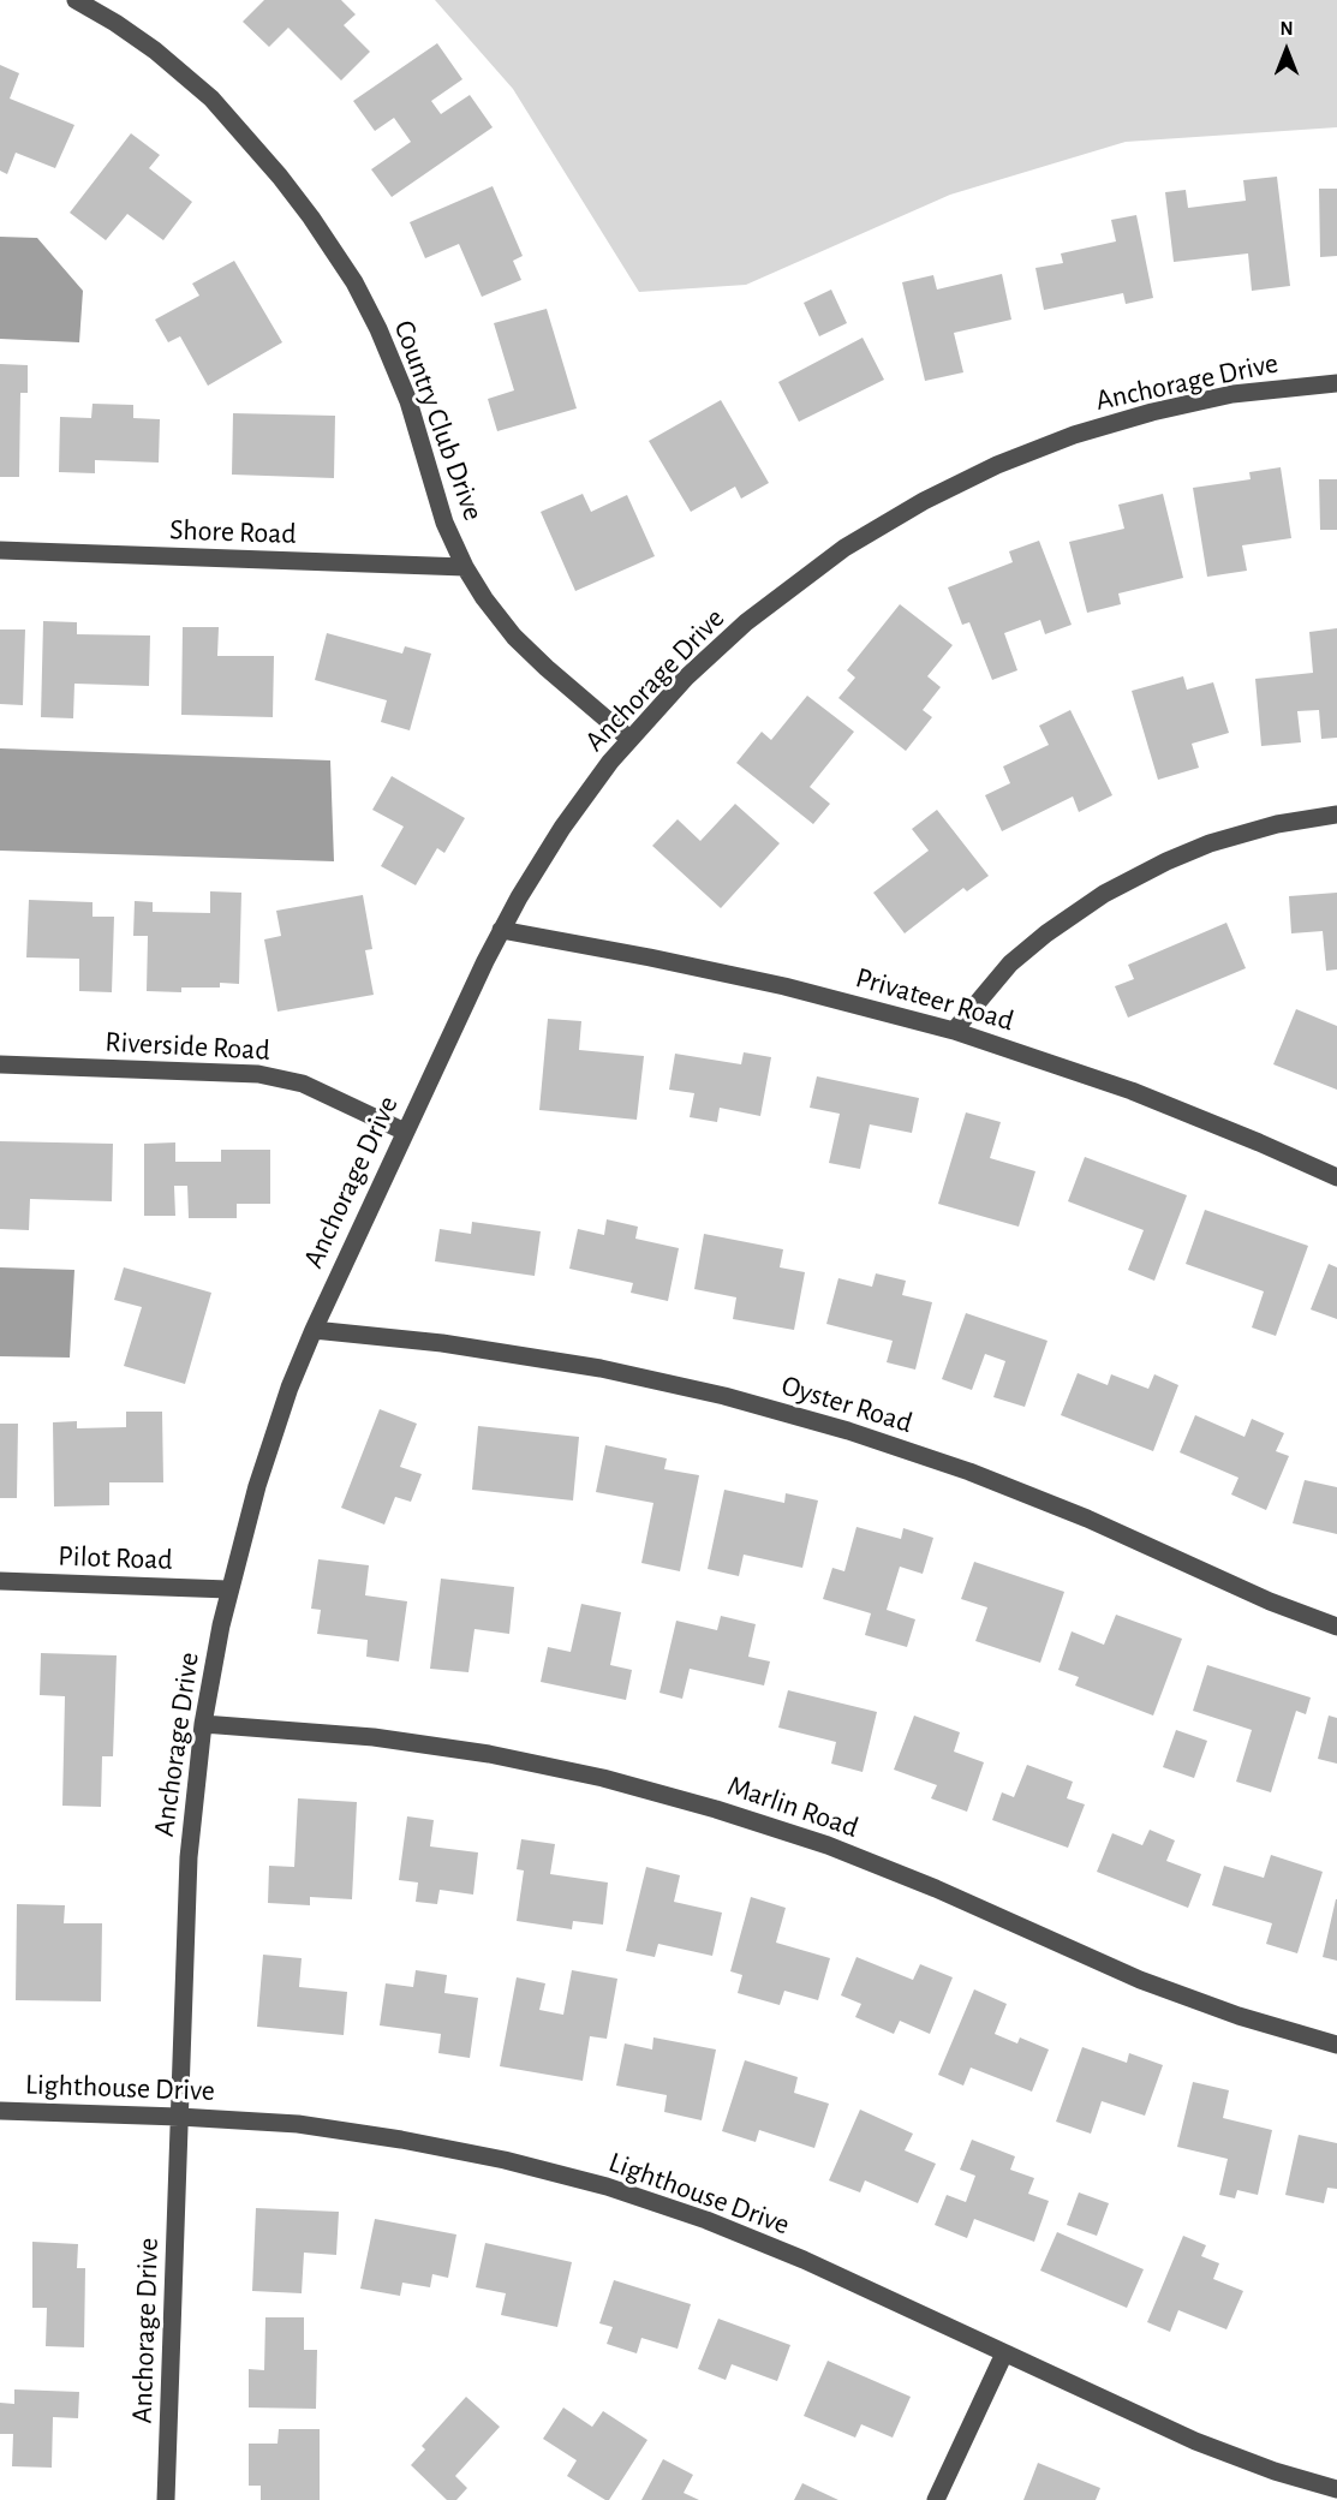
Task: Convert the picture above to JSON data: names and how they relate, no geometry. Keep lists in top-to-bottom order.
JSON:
{
  "streets": {
    "street": [
      "Anchorage Drive",
      "Country Club Drive",
      "Shore Road",
      "Privateer Road",
      "Riverside Road",
      "Oyster Road",
      "Pilot Road",
      "Marlin Road",
      "Lighthouse Drive"
    ]
  },
  "crossings": [
    ["Anchorage Drive", "Country Club Drive"],
    ["Anchorage Drive", "Privateer Road"],
    ["Anchorage Drive", "Riverside Road"],
    ["Anchorage Drive", "Oyster Road"],
    ["Anchorage Drive", "Pilot Road"],
    ["Anchorage Drive", "Marlin Road"],
    ["Anchorage Drive", "Lighthouse Drive"],
    ["Country Club Drive", "Shore Road"]
  ],
  "north": "top"
}
